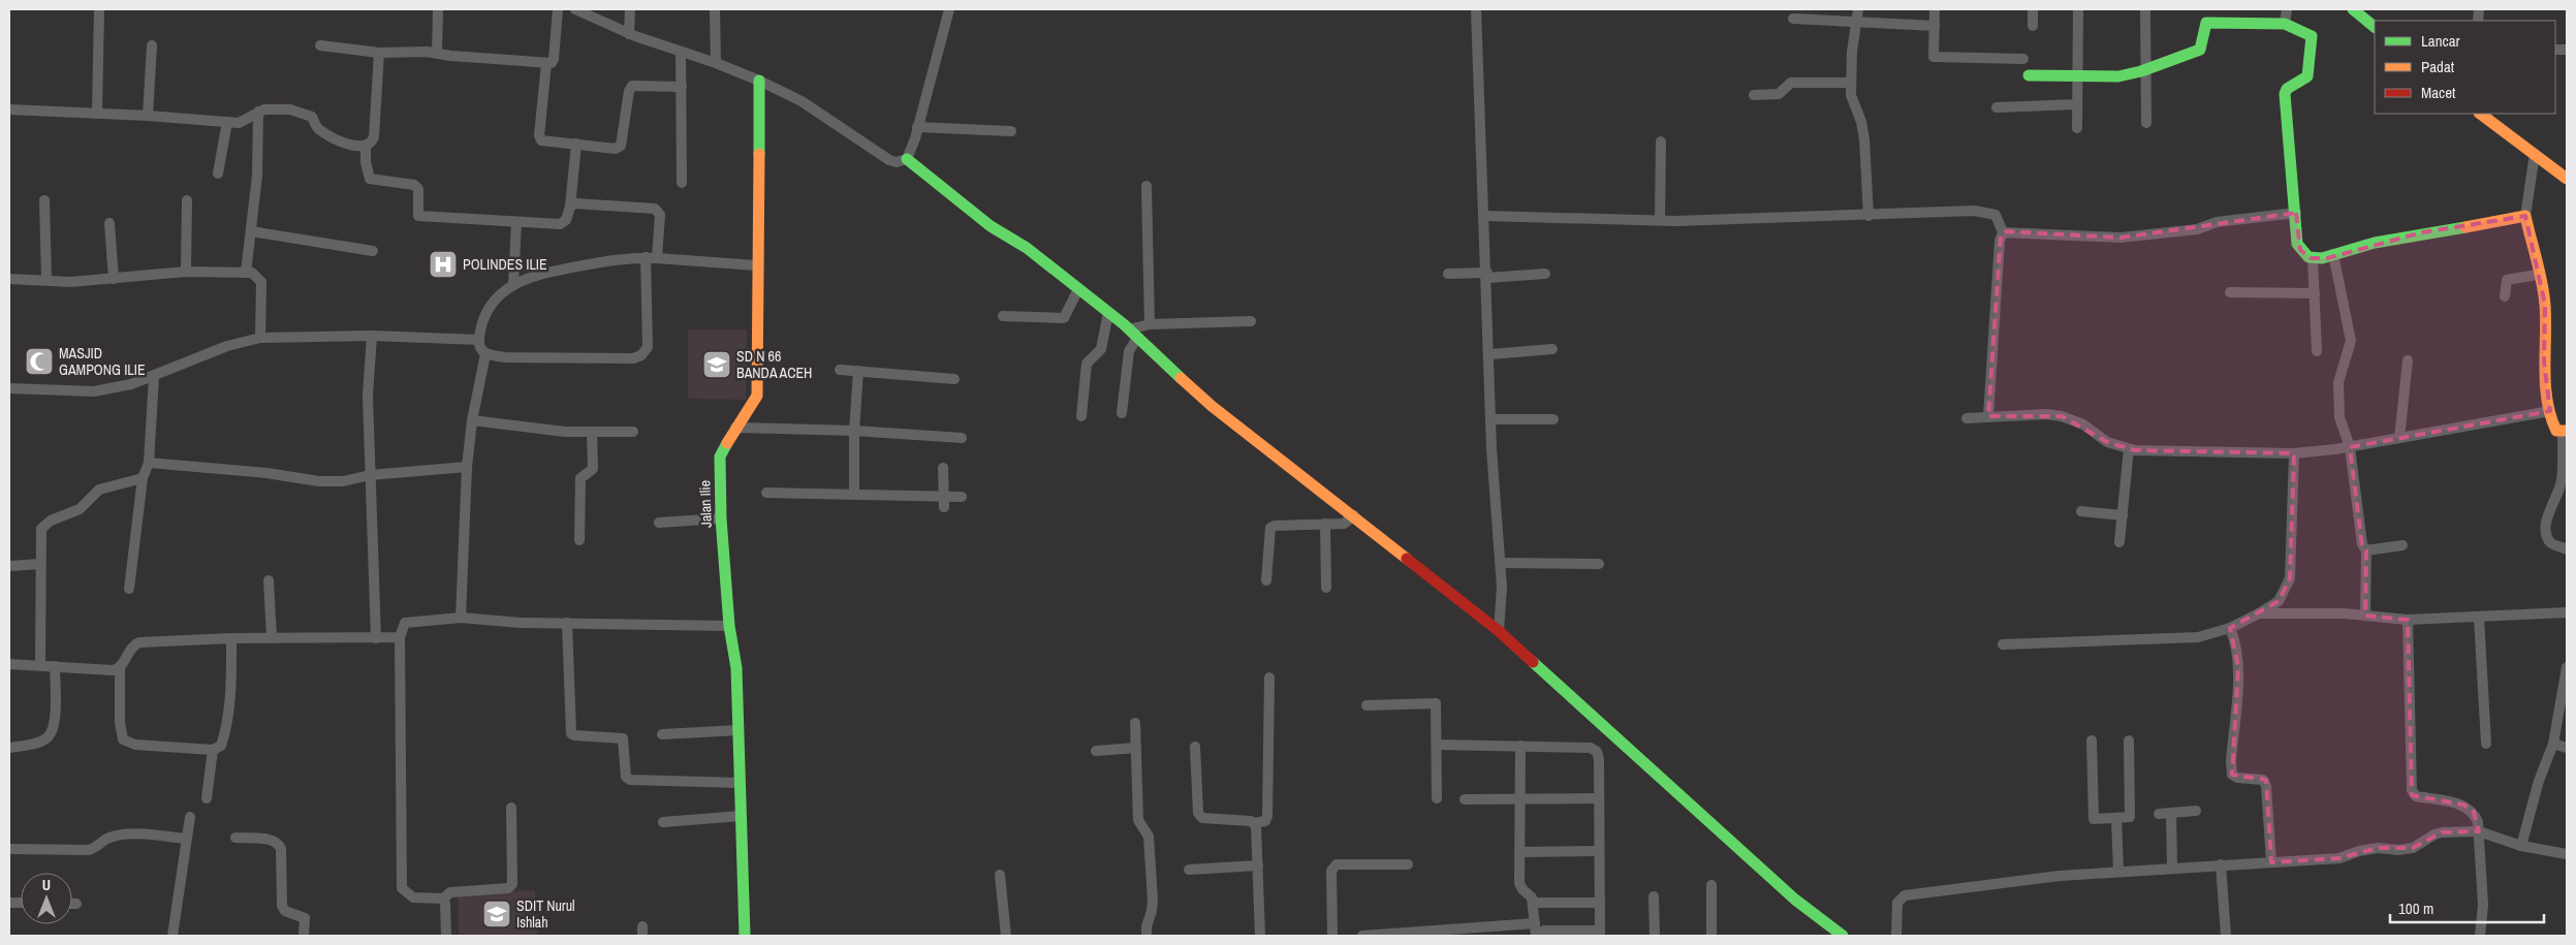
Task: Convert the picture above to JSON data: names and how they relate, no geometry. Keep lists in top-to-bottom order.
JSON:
{
  "streets": {
    "street": ["Jalan Ilie"]
  },
  "places": {
    "hospital": ["POLINDES ILIE"],
    "mosque": ["MASJID GAMPONG ILIE"],
    "school or university": ["SD N 66 BANDA ACEH", "SDIT Nurul Ishlah"]
  },
  "legend": ["Lancar", "Padat", "Macet"],
  "scale_bar": "100 m",
  "north": "top"
}
